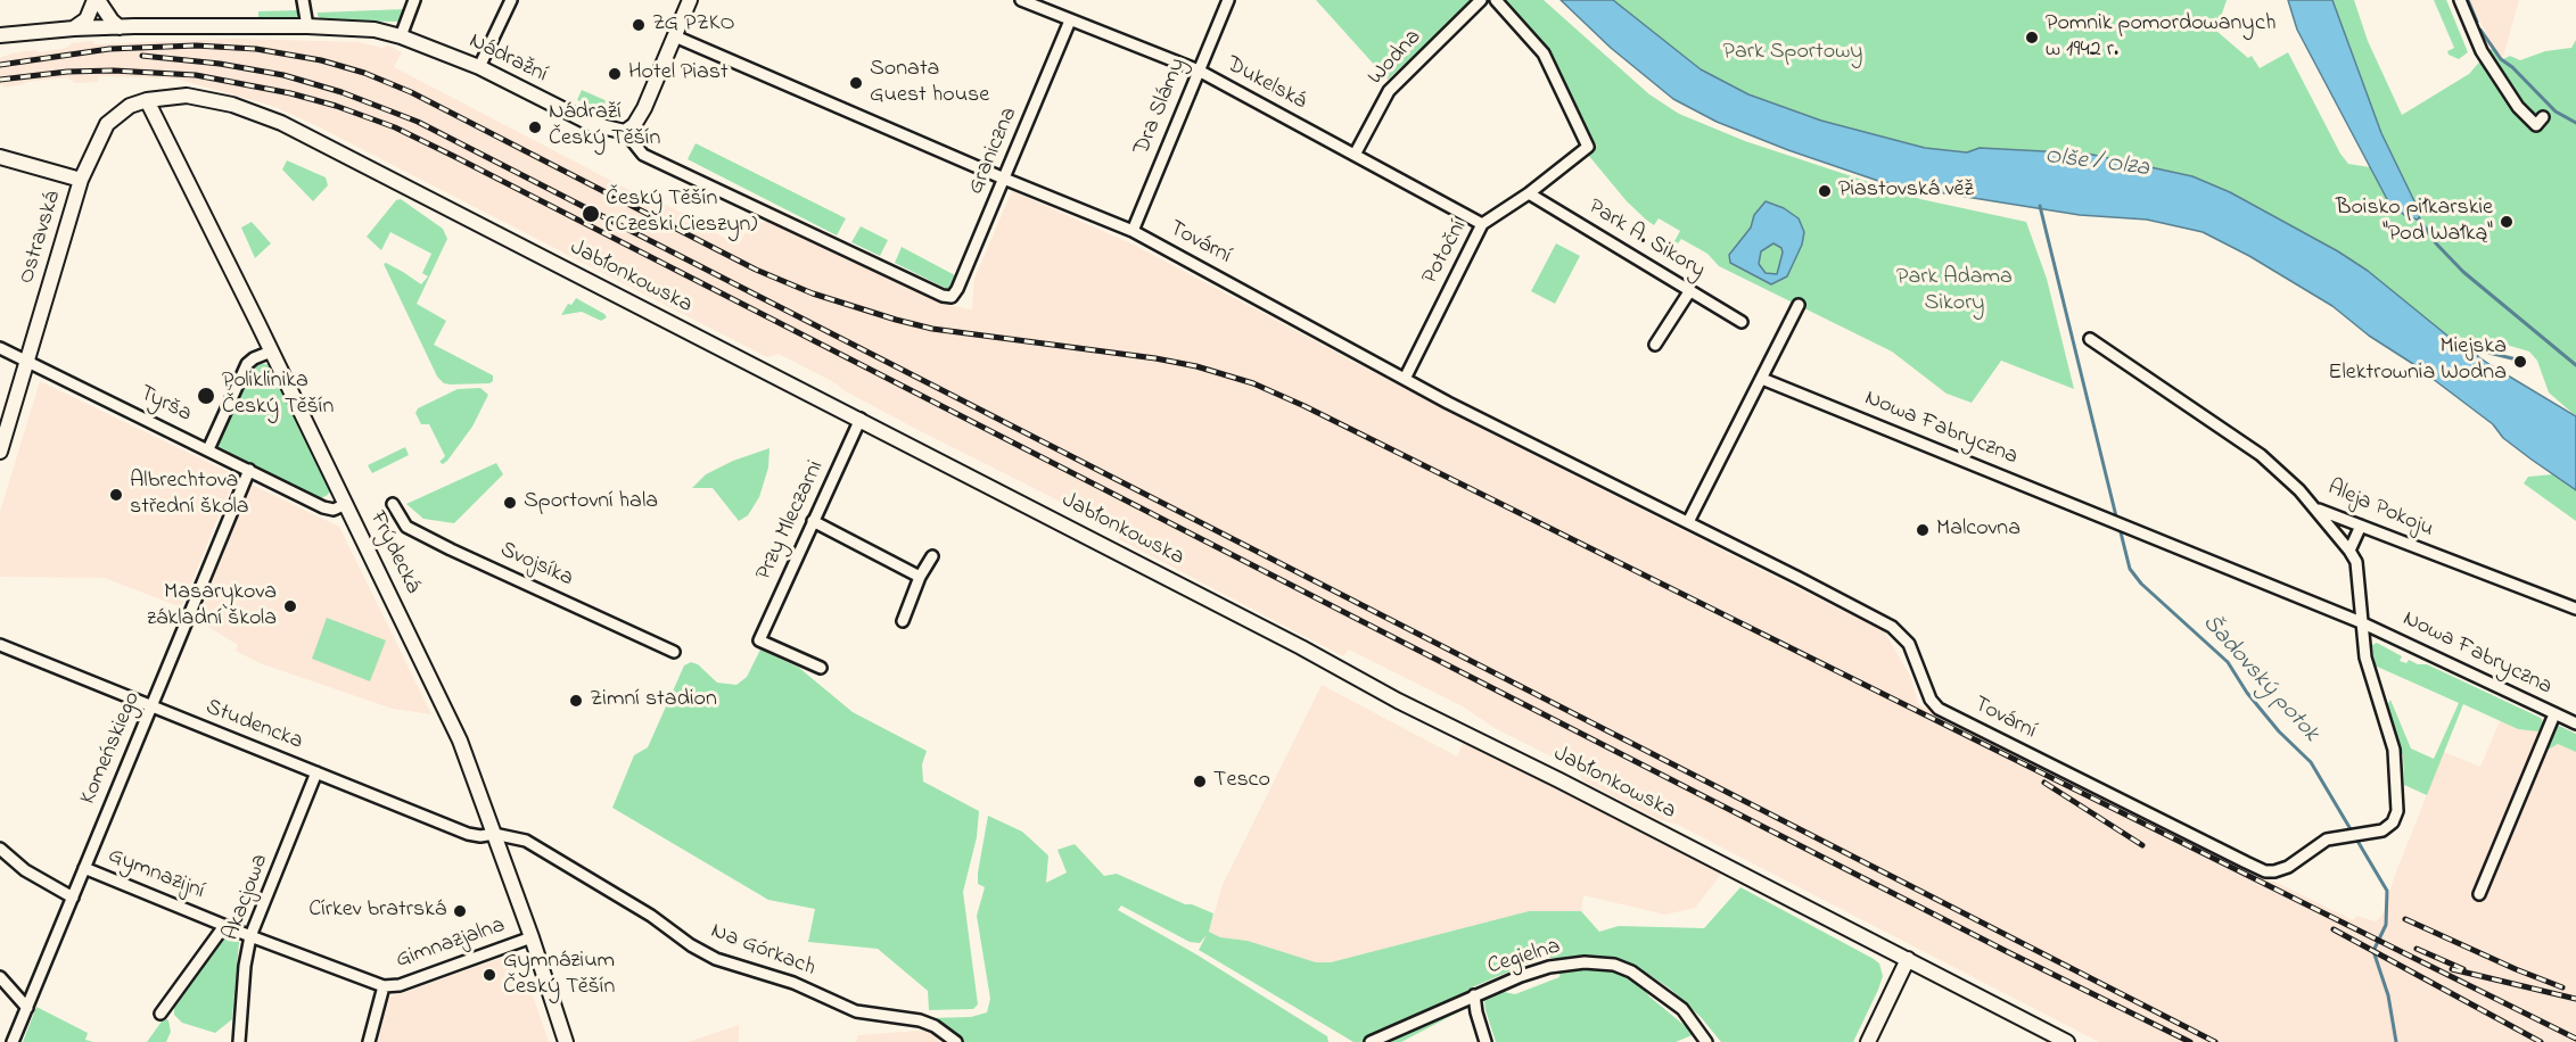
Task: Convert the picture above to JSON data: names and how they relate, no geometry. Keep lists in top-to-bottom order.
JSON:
{
  "streets": {
    "main road": [
      "Nádražní",
      "Ostravská",
      "Jabłonkowska",
      "Frýdecká"
    ],
    "street": [
      "Wodna",
      "Dukelská",
      "Dra Slámy",
      "Graniczna",
      "Park A. Sikory",
      "Tovární",
      "Potoční",
      "Tyrša",
      "Nowa Fabryczna",
      "Aleja Pokoju",
      "Przy Mleczarni",
      "Svojsíka",
      "Studencka",
      "Komeńskiego",
      "Gymnazijní",
      "Akacjowa",
      "Gimnazjalna",
      "Na Górkach",
      "Cegielna"
    ]
  },
  "crossings": [
    ["Wodna", "Dukelská"],
    ["Nádražní", "Graniczna"],
    ["Dukelská", "Dra Slámy"],
    ["Dukelská", "Graniczna"],
    ["Dukelská", "Potoční"],
    ["Dra Slámy", "Tovární"],
    ["Graniczna", "Tovární"],
    ["Ostravská", "Jabłonkowska"],
    ["Ostravská", "Tyrša"],
    ["Ostravská", "Frýdecká"],
    ["Park A. Sikory", "Potoční"],
    ["Tovární", "Potoční"],
    ["Tovární", "Nowa Fabryczna"],
    ["Jabłonkowska", "Przy Mleczarni"],
    ["Jabłonkowska", "Frýdecká"],
    ["Tyrša", "Frýdecká"],
    ["Tyrša", "Komeńskiego"],
    ["Frýdecká", "Studencka"],
    ["Frýdecká", "Gimnazjalna"],
    ["Frýdecká", "Na Górkach"],
    ["Studencka", "Komeńskiego"],
    ["Studencka", "Akacjowa"],
    ["Studencka", "Na Górkach"],
    ["Komeńskiego", "Gymnazijní"],
    ["Gymnazijní", "Akacjowa"],
    ["Gymnazijní", "Gimnazjalna"]
  ],
  "water": ["Olše / Olza", "Šadovský potok"],
  "parks": ["Park Sportowy", "Park Adama Sikory"],
  "places": [
    "ZG PZKO",
    "Pomnik pomordowanych w 1942 r.",
    "Hotel Piast",
    "Sonata Guest house",
    "Nádraží Český Těšín",
    "Piastovská věž",
    "Český Těšín (Czeski Cieszyn)",
    "Boisko piłkarskie \"Pod Wałką\"",
    "Miejska Elektrownia Wodna",
    "Poliklinika Český Těšín",
    "Albrechtova střední škola",
    "Sportovní hala",
    "Malcovna",
    "Masarykova základní škola",
    "Zimní stadion",
    "Tesco",
    "Církev bratrská",
    "Gymnázium Český Těšín"
  ]
}
